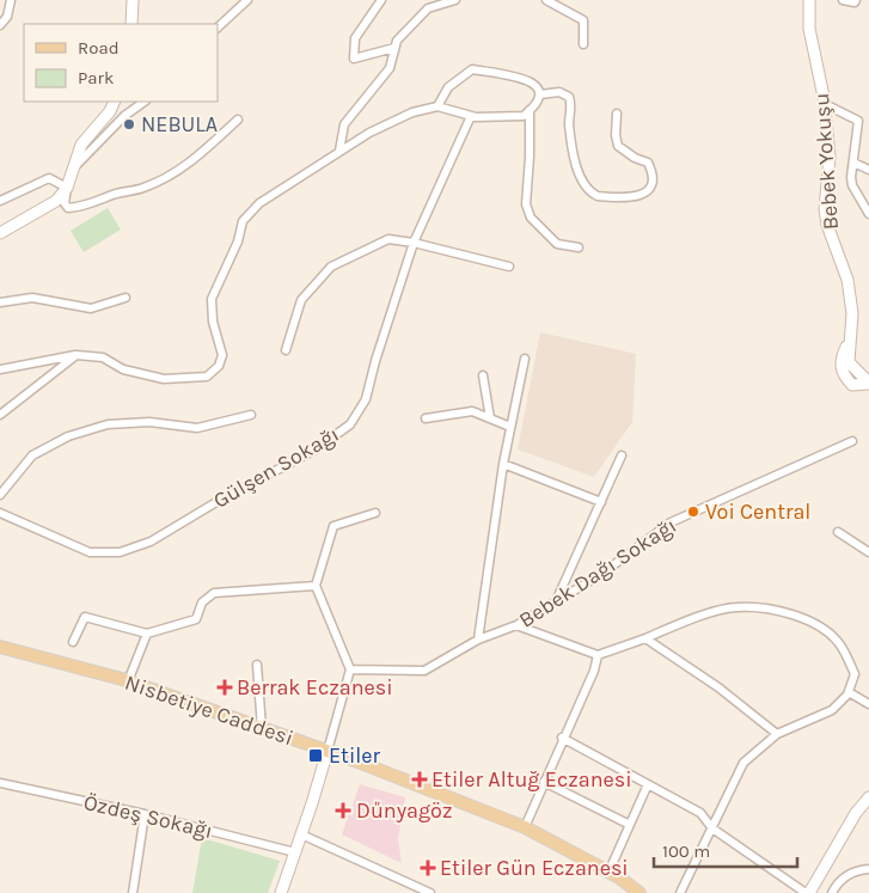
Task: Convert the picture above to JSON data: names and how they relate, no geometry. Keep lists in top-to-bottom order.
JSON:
{
  "streets": {
    "main road": ["Nisbetiye Caddesi"],
    "street": [
      "Bebek Yokuşu",
      "Gülşen Sokağı",
      "Bebek Dağı Sokağı",
      "Özdeş Sokağı"
    ]
  },
  "places": {
    "other": ["NEBULA", "Voi Central"],
    "health": [
      "Berrak Eczanesi",
      "Etiler Altuğ Eczanesi",
      "Dűnyagöz",
      "Etiler Gün Eczanesi"
    ],
    "transit": ["Etiler"]
  },
  "legend": ["Road", "Park"],
  "scale_bar": "100 m"
}
